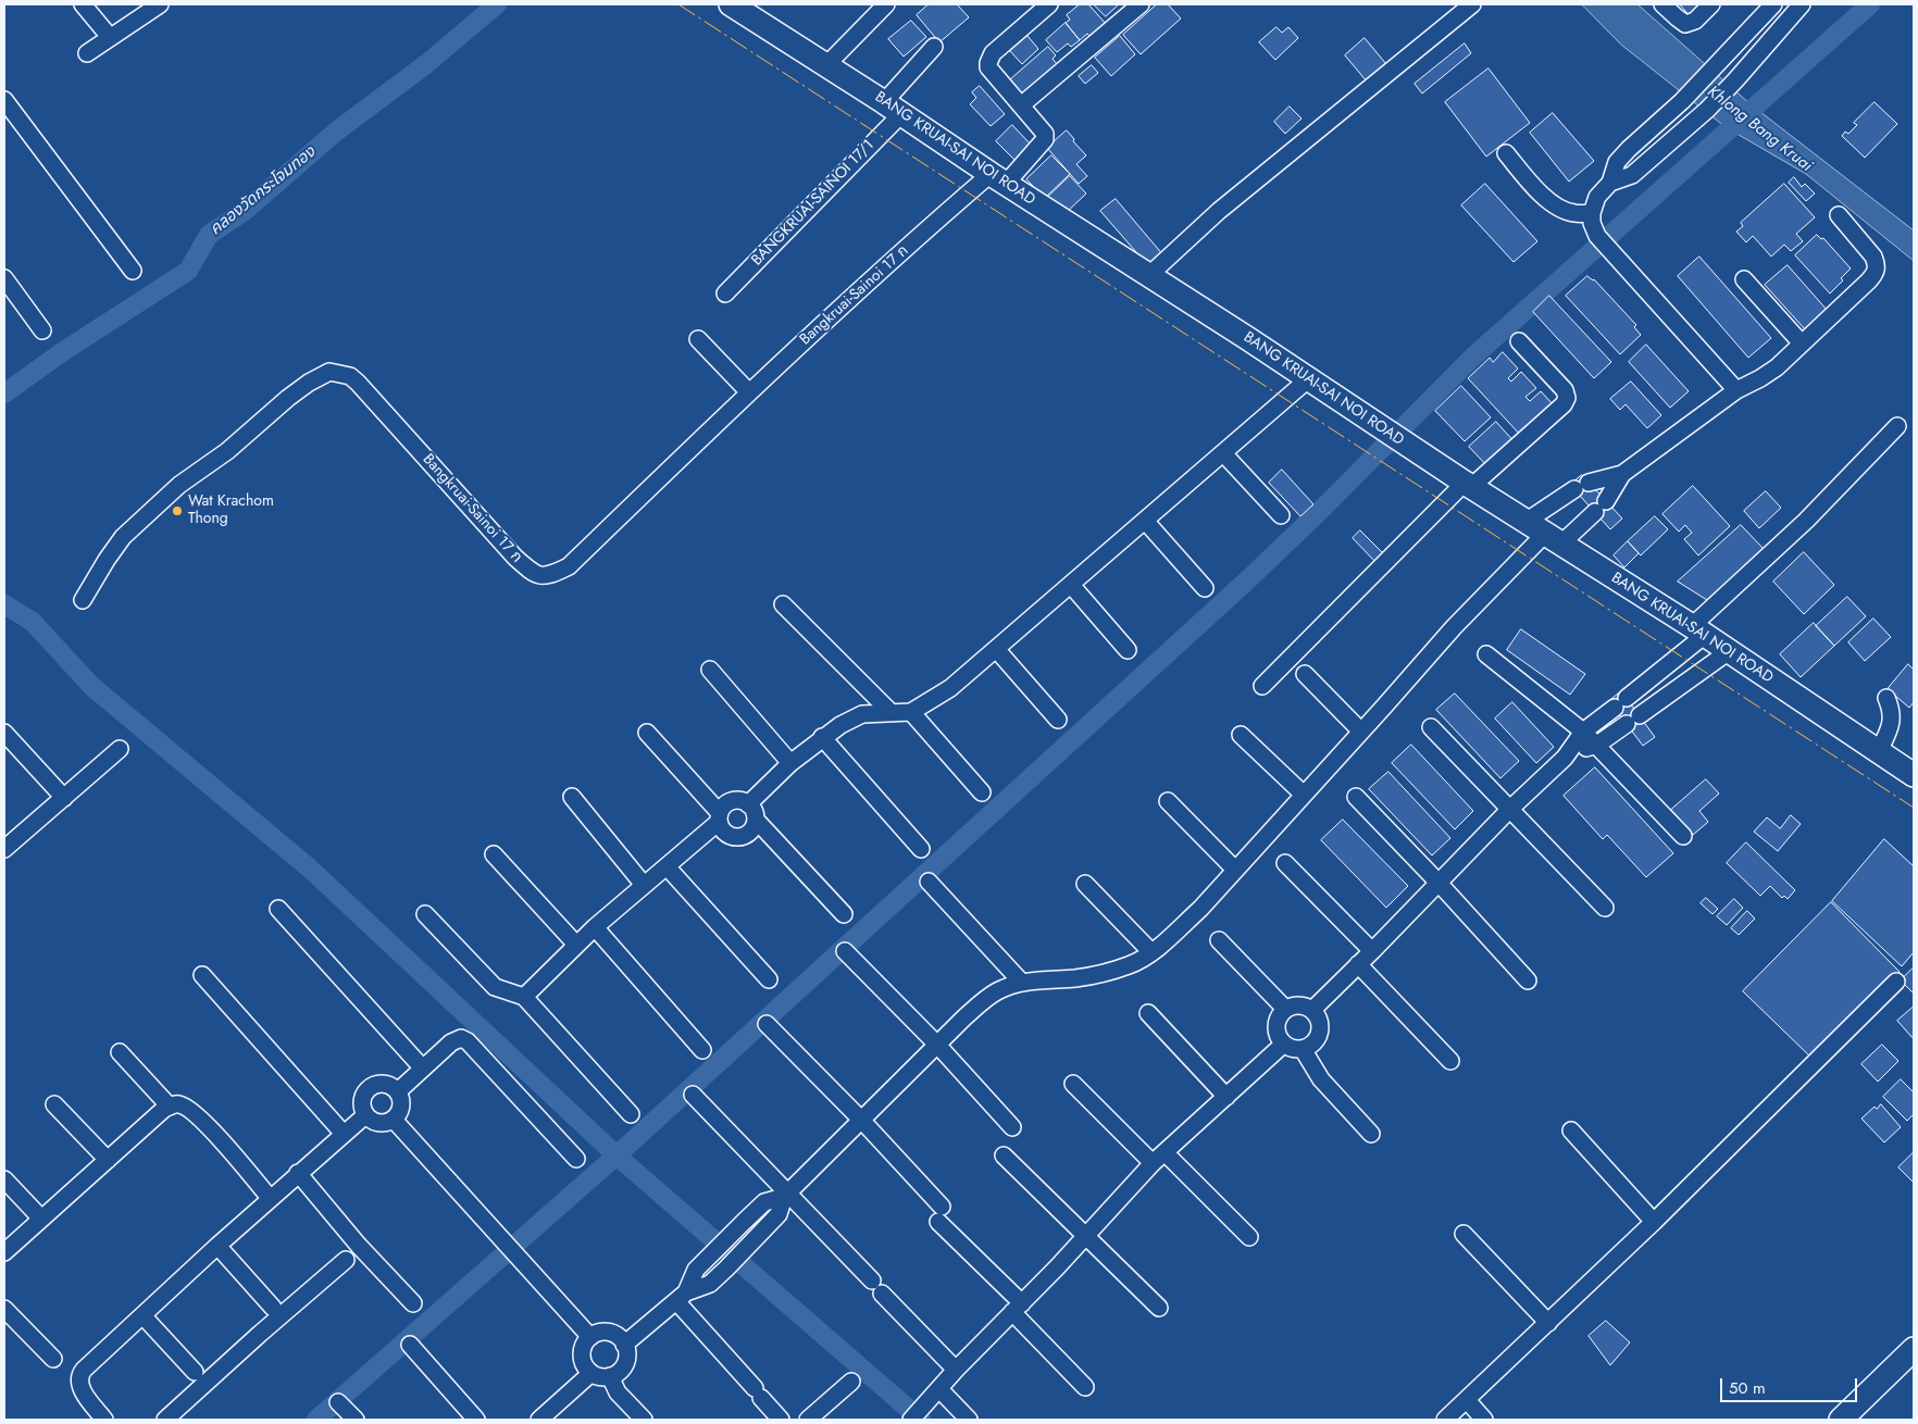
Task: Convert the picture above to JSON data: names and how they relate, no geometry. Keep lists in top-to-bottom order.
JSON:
{
  "streets": {
    "main road": ["BANG KRUAI-SAI NOI ROAD"],
    "street": ["BANGKRUAI-SAINOI 17/1", "Bangkruai-Sainoi 17 ก"]
  },
  "crossings": [
    ["BANG KRUAI-SAI NOI ROAD", "BANGKRUAI-SAINOI 17/1"],
    ["BANG KRUAI-SAI NOI ROAD", "Bangkruai-Sainoi 17 ก"]
  ],
  "water": ["Khlong Bang Kruai", "คลองวัดกระโจมทอง"],
  "places": ["Wat Krachom Thong"],
  "scale_bar": "50 m"
}
